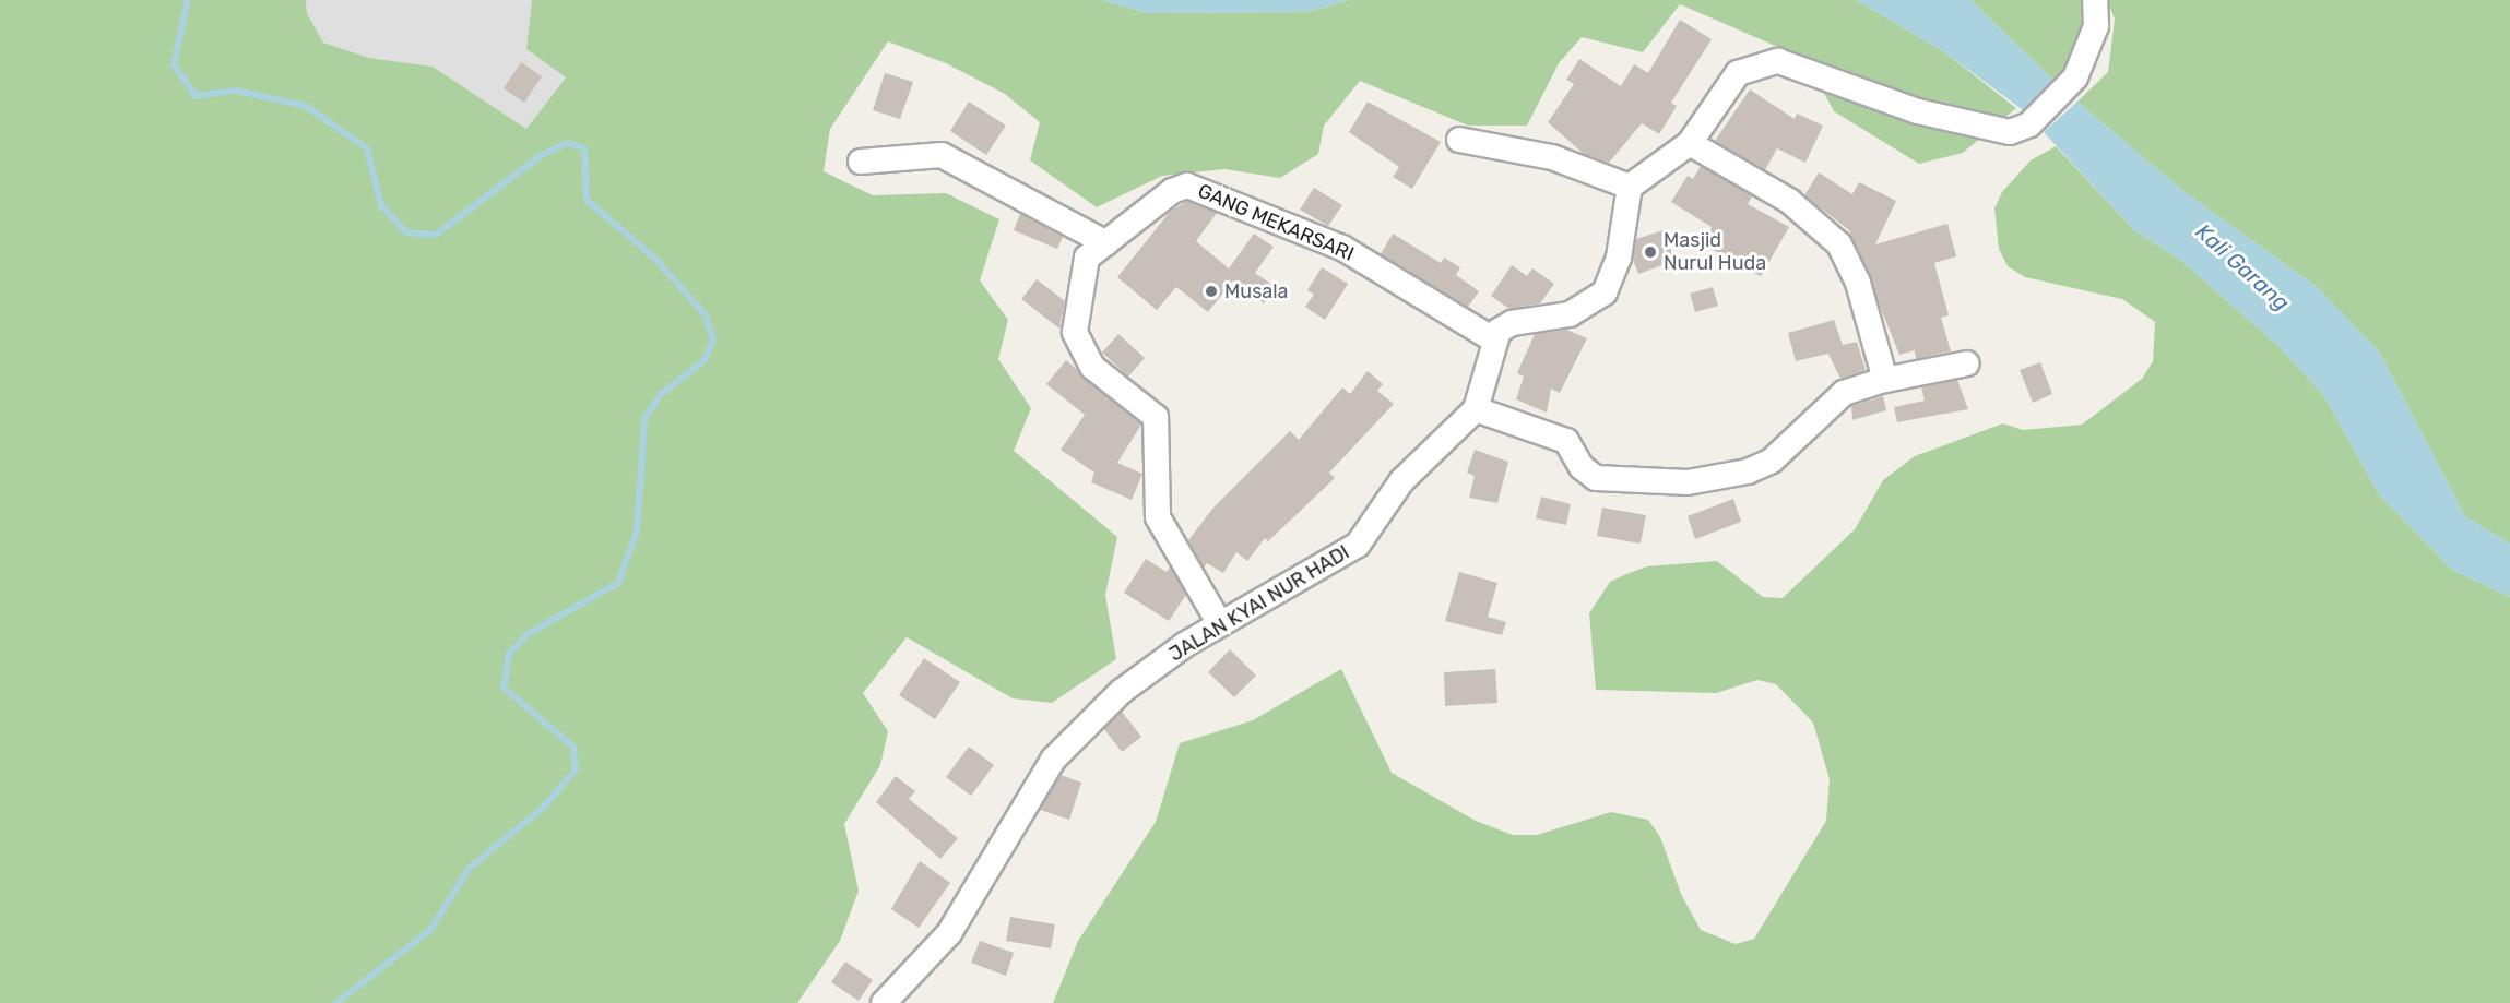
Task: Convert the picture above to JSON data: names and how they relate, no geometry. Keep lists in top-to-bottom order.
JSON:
{
  "streets": {
    "street": ["GANG MEKARSARI", "JALAN KYAI NUR HADI"]
  },
  "crossings": [
    ["GANG MEKARSARI", "JALAN KYAI NUR HADI"]
  ],
  "water": ["Kali Garang"],
  "places": ["Masjid Nurul Huda", "Musala"]
}
